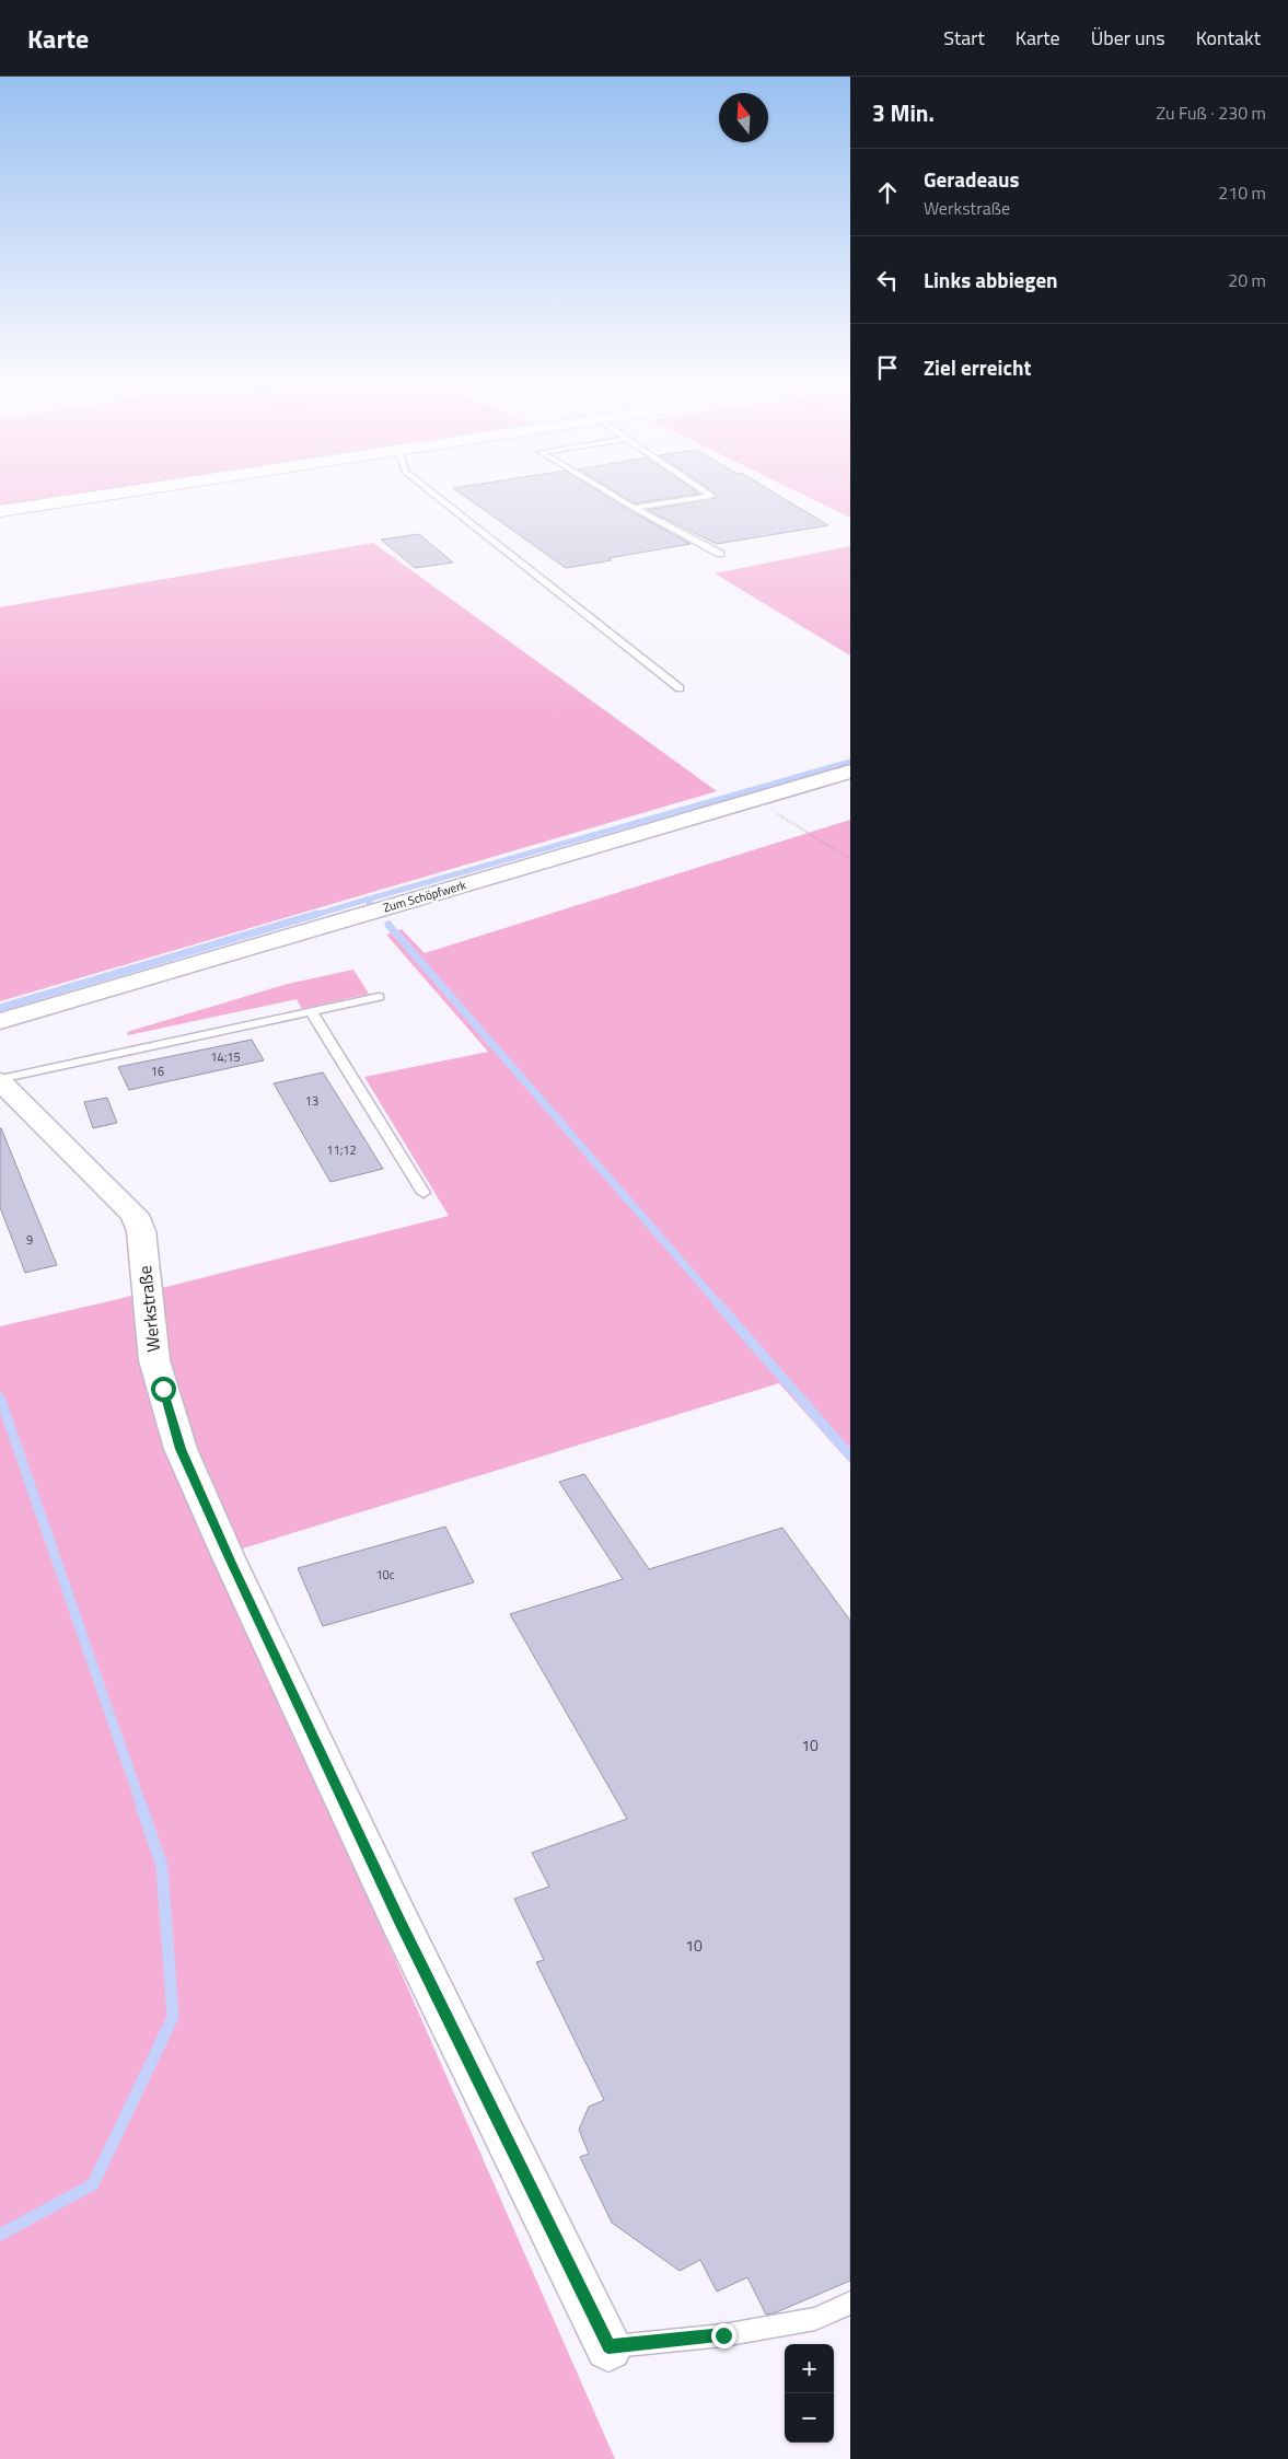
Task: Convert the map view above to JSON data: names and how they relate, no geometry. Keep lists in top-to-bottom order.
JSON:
{
  "streets": {
    "street": ["Zum Schöpfwerk", "Werkstraße"]
  },
  "house_numbers": [
    "14;15",
    "16",
    "13",
    "11;12",
    "9",
    "10c",
    "10",
    "10"
  ],
  "north": "top",
  "page": {
    "header": "Karte",
    "nav": [
      "Start",
      "Karte",
      "Über uns",
      "Kontakt"
    ],
    "heading": ["3 Min.", "Zu Fuß · 230 m"],
    "list": [
      ["Geradeaus", "Werkstraße", "210 m"],
      ["Links abbiegen", "20 m"],
      "Ziel erreicht"
    ],
    "map_buttons": ["+", "−"]
  }
}
